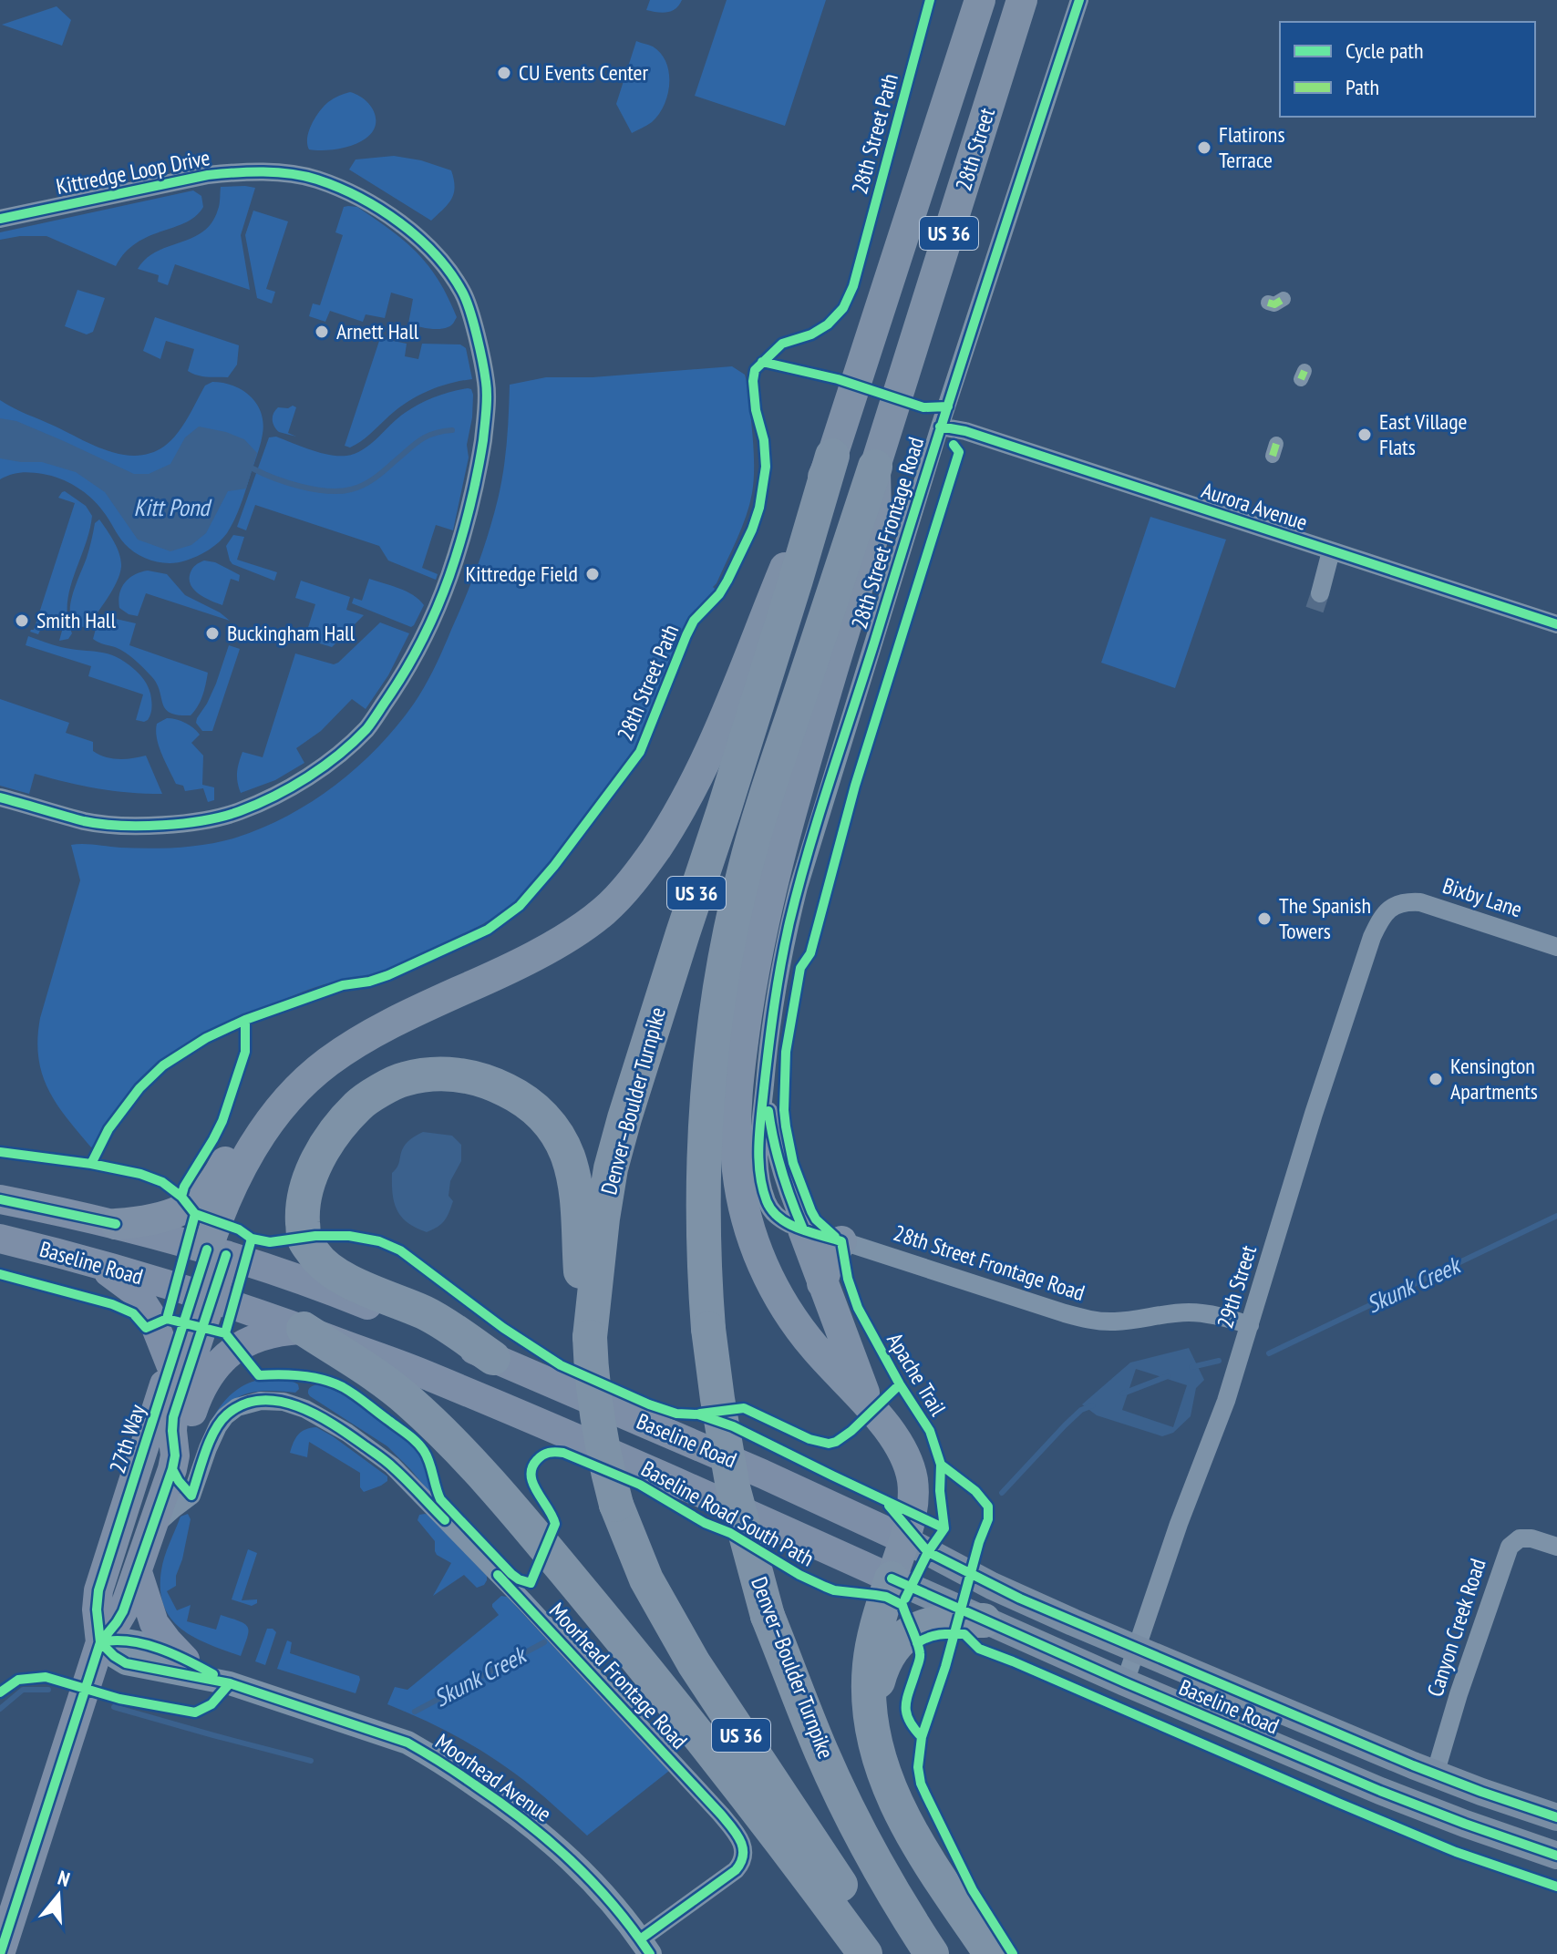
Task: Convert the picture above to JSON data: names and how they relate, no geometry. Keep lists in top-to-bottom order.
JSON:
{
  "streets": {
    "highway": ["28th Street", "US 36", "Denver–Boulder Turnpike"],
    "main road": ["Baseline Road", "27th Way"],
    "street": [
      "Kittredge Loop Drive",
      "Aurora Avenue",
      "28th Street Frontage Road",
      "Bixby Lane",
      "29th Street",
      "Canyon Creek Road",
      "Moorhead Frontage Road",
      "Moorhead Avenue"
    ],
    "cycle path": ["28th Street Path", "Apache Trail", "Baseline Road South Path"]
  },
  "crossings": [
    ["28th Street", "Denver–Boulder Turnpike"],
    ["Aurora Avenue", "28th Street Frontage Road"],
    ["28th Street Frontage Road", "29th Street"],
    ["Bixby Lane", "29th Street"],
    ["Baseline Road", "29th Street"],
    ["Baseline Road", "27th Way"],
    ["Baseline Road", "Canyon Creek Road"],
    ["27th Way", "Moorhead Avenue"],
    ["Moorhead Frontage Road", "Moorhead Avenue"]
  ],
  "water": ["Kitt Pond", "Skunk Creek"],
  "places": [
    "CU Events Center",
    "Flatirons Terrace",
    "Arnett Hall",
    "East Village Flats",
    "Kittredge Field",
    "Smith Hall",
    "Buckingham Hall",
    "The Spanish Towers",
    "Kensington Apartments"
  ],
  "legend": ["Cycle path", "Path"],
  "north": "top"
}
